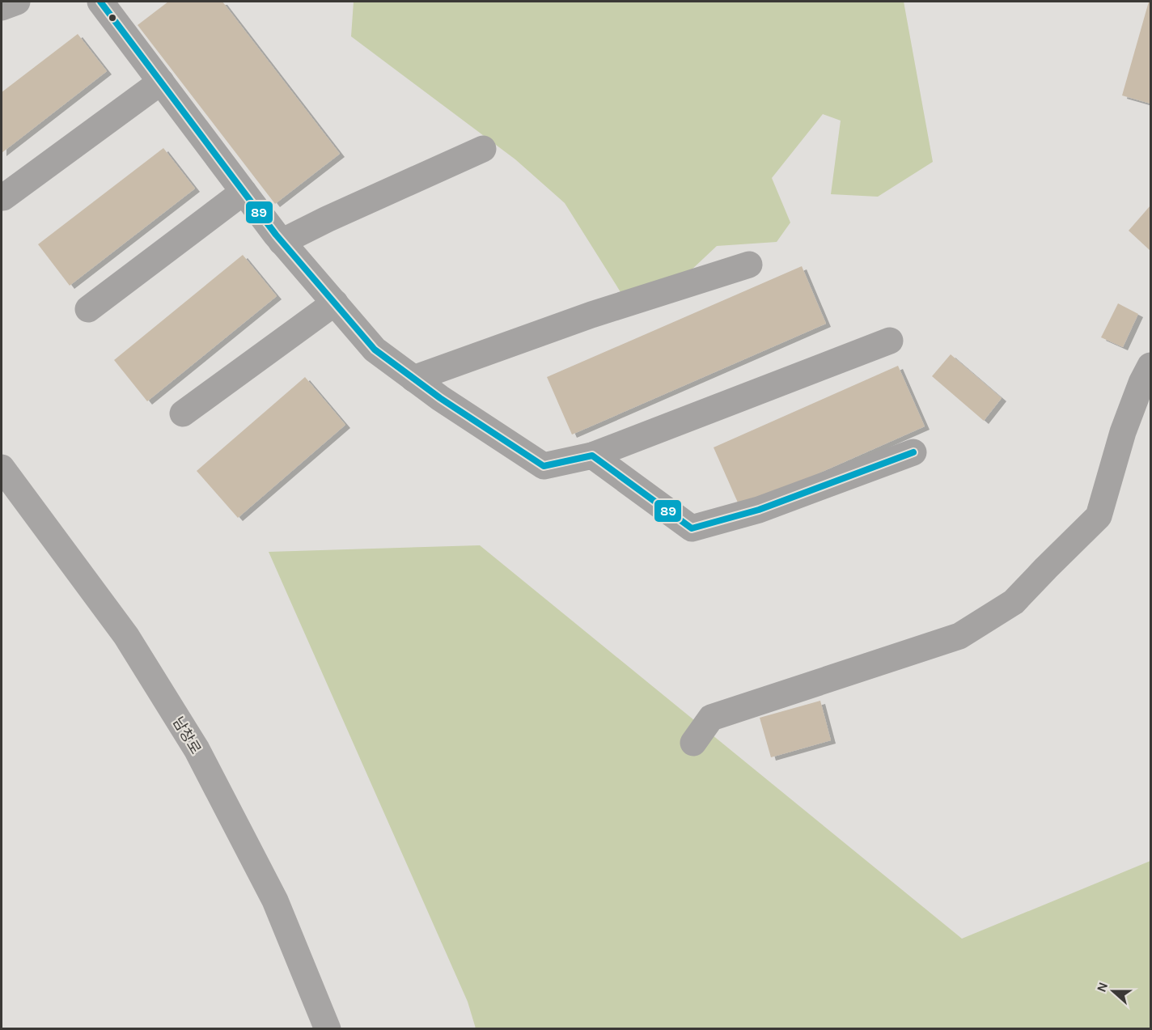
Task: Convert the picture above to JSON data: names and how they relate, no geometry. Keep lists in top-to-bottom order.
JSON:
{
  "streets": {
    "main road": ["남창로"]
  },
  "lines": ["transit line 89"],
  "north": "left"
}
